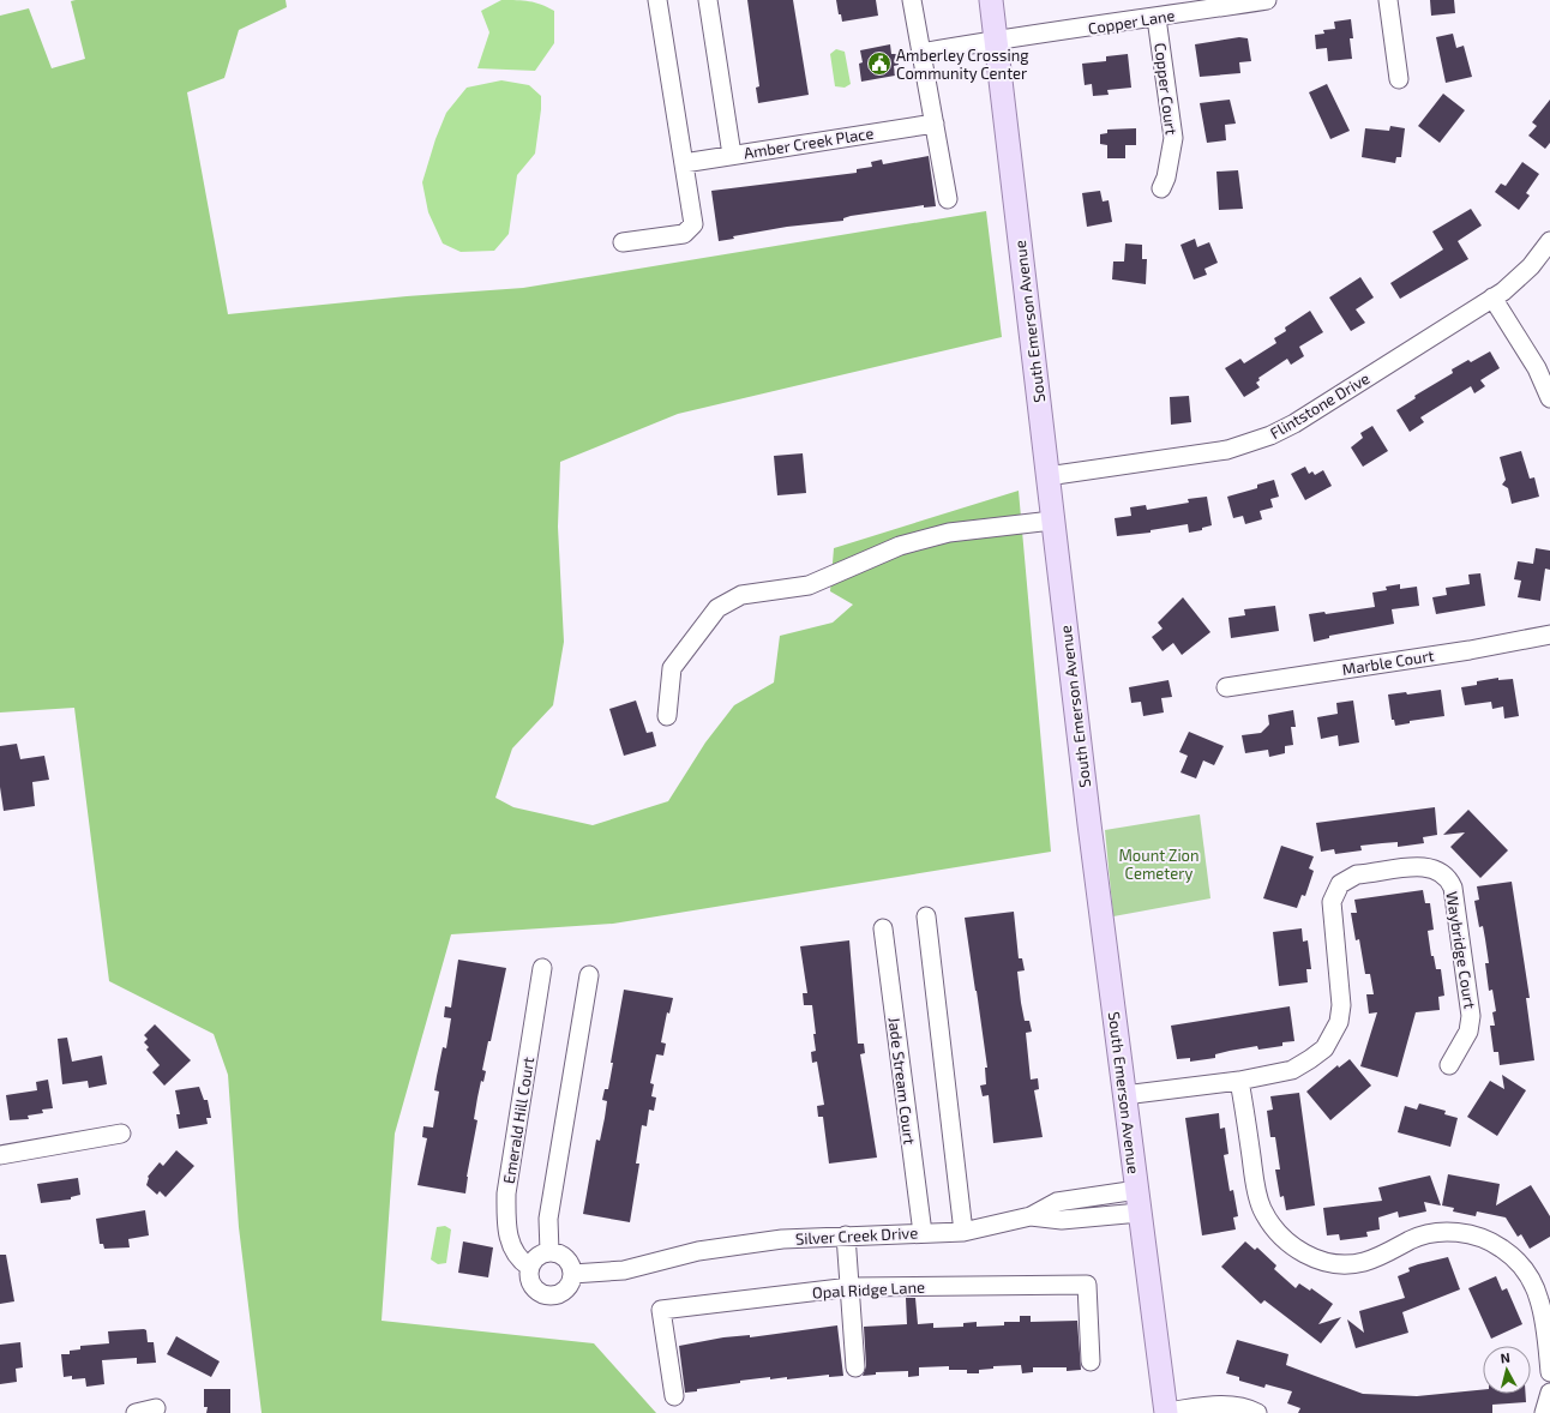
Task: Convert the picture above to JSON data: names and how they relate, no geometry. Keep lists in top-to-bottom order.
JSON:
{
  "streets": {
    "main road": ["South Emerson Avenue"],
    "street": [
      "Copper Lane",
      "Copper Court",
      "Amber Creek Place",
      "Flintstone Drive",
      "Marble Court",
      "Waybridge Court",
      "Jade Stream Court",
      "Emerald Hill Court",
      "Silver Creek Drive",
      "Opal Ridge Lane"
    ]
  },
  "crossings": [
    ["Copper Lane", "Copper Court"],
    ["Copper Lane", "South Emerson Avenue"],
    ["South Emerson Avenue", "Flintstone Drive"],
    ["South Emerson Avenue", "Silver Creek Drive"],
    ["Jade Stream Court", "Silver Creek Drive"],
    ["Emerald Hill Court", "Silver Creek Drive"]
  ],
  "parks": ["Mount Zion Cemetery"],
  "places": {
    "public building": ["Amberley Crossing Community Center"]
  },
  "north": "top"
}
